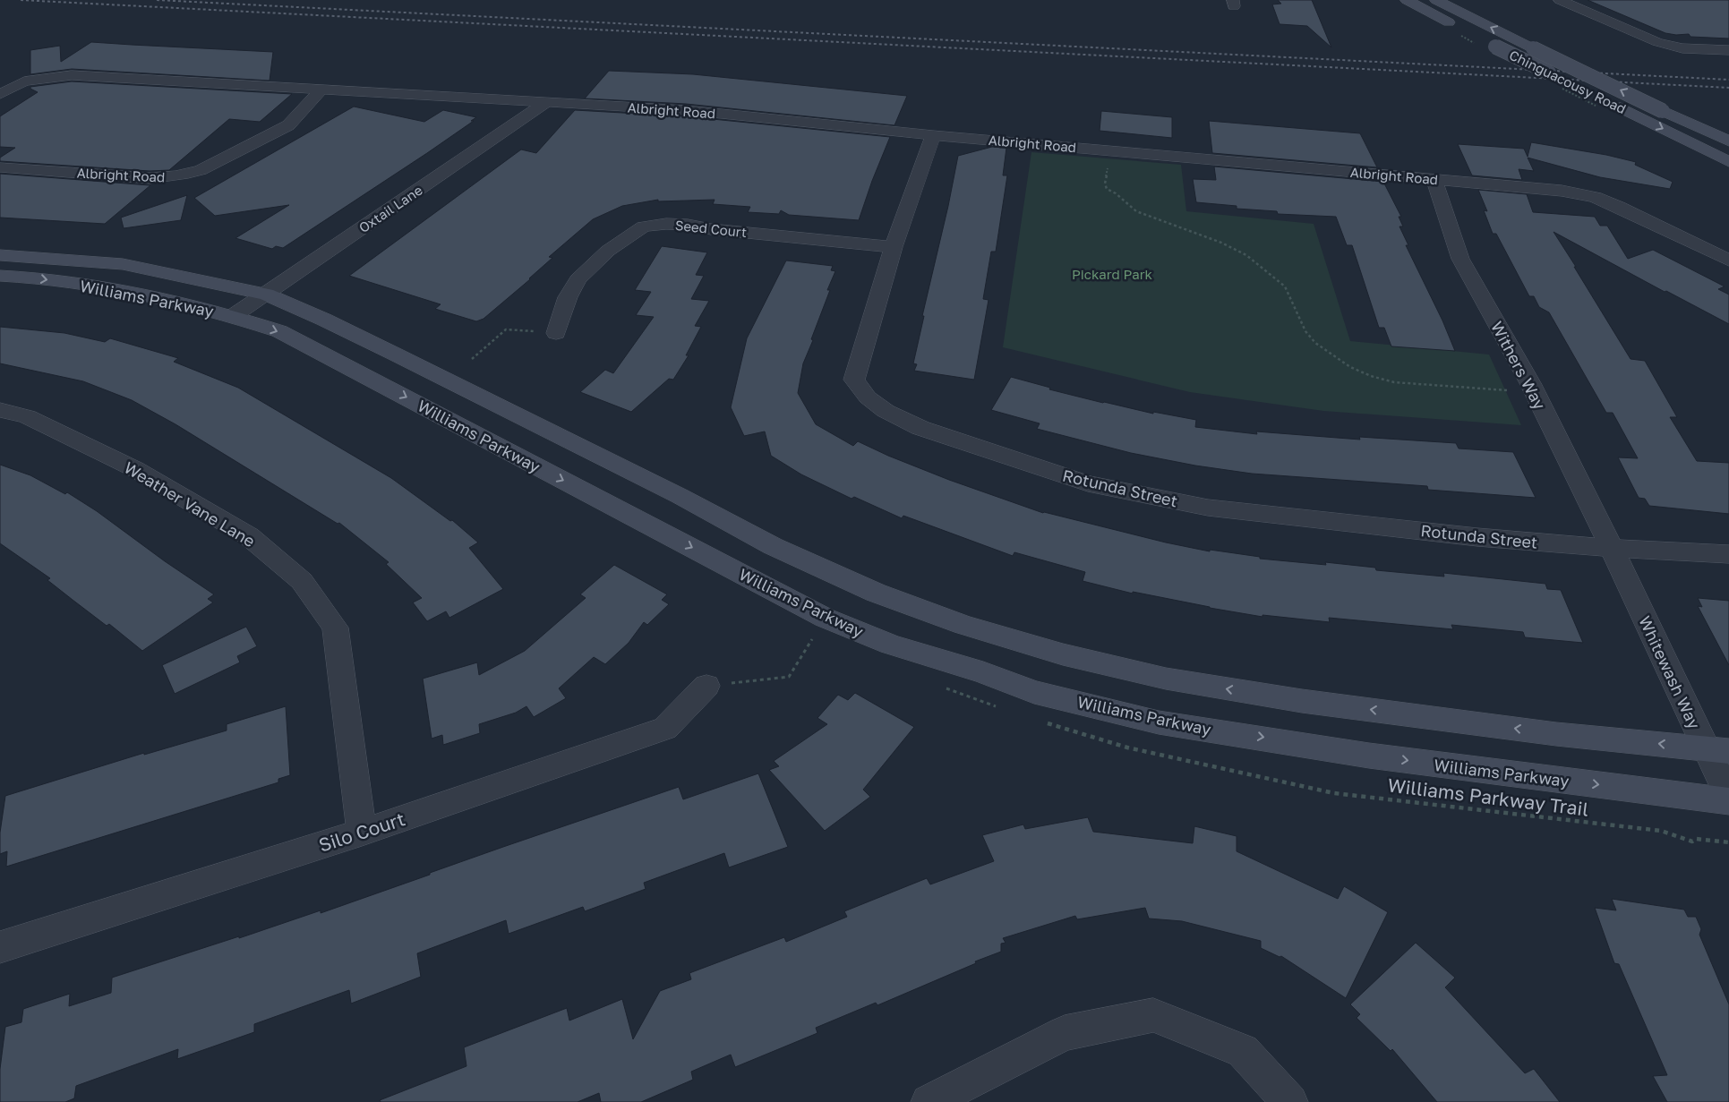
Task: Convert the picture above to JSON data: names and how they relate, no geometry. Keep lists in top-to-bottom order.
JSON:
{
  "streets": {
    "main road": ["Chinguacousy Road", "Williams Parkway"],
    "street": [
      "Albright Road",
      "Oxtail Lane",
      "Seed Court",
      "Withers Way",
      "Rotunda Street",
      "Weather Vane Lane",
      "Whitewash Way",
      "Silo Court"
    ],
    "path": ["Williams Parkway Trail"]
  },
  "crossings": [
    ["Albright Road", "Oxtail Lane"],
    ["Albright Road", "Withers Way"],
    ["Albright Road", "Rotunda Street"],
    ["Oxtail Lane", "Williams Parkway"],
    ["Seed Court", "Rotunda Street"],
    ["Williams Parkway", "Whitewash Way"],
    ["Withers Way", "Rotunda Street"],
    ["Withers Way", "Whitewash Way"],
    ["Rotunda Street", "Whitewash Way"],
    ["Weather Vane Lane", "Silo Court"]
  ],
  "parks": ["Pickard Park"]
}
